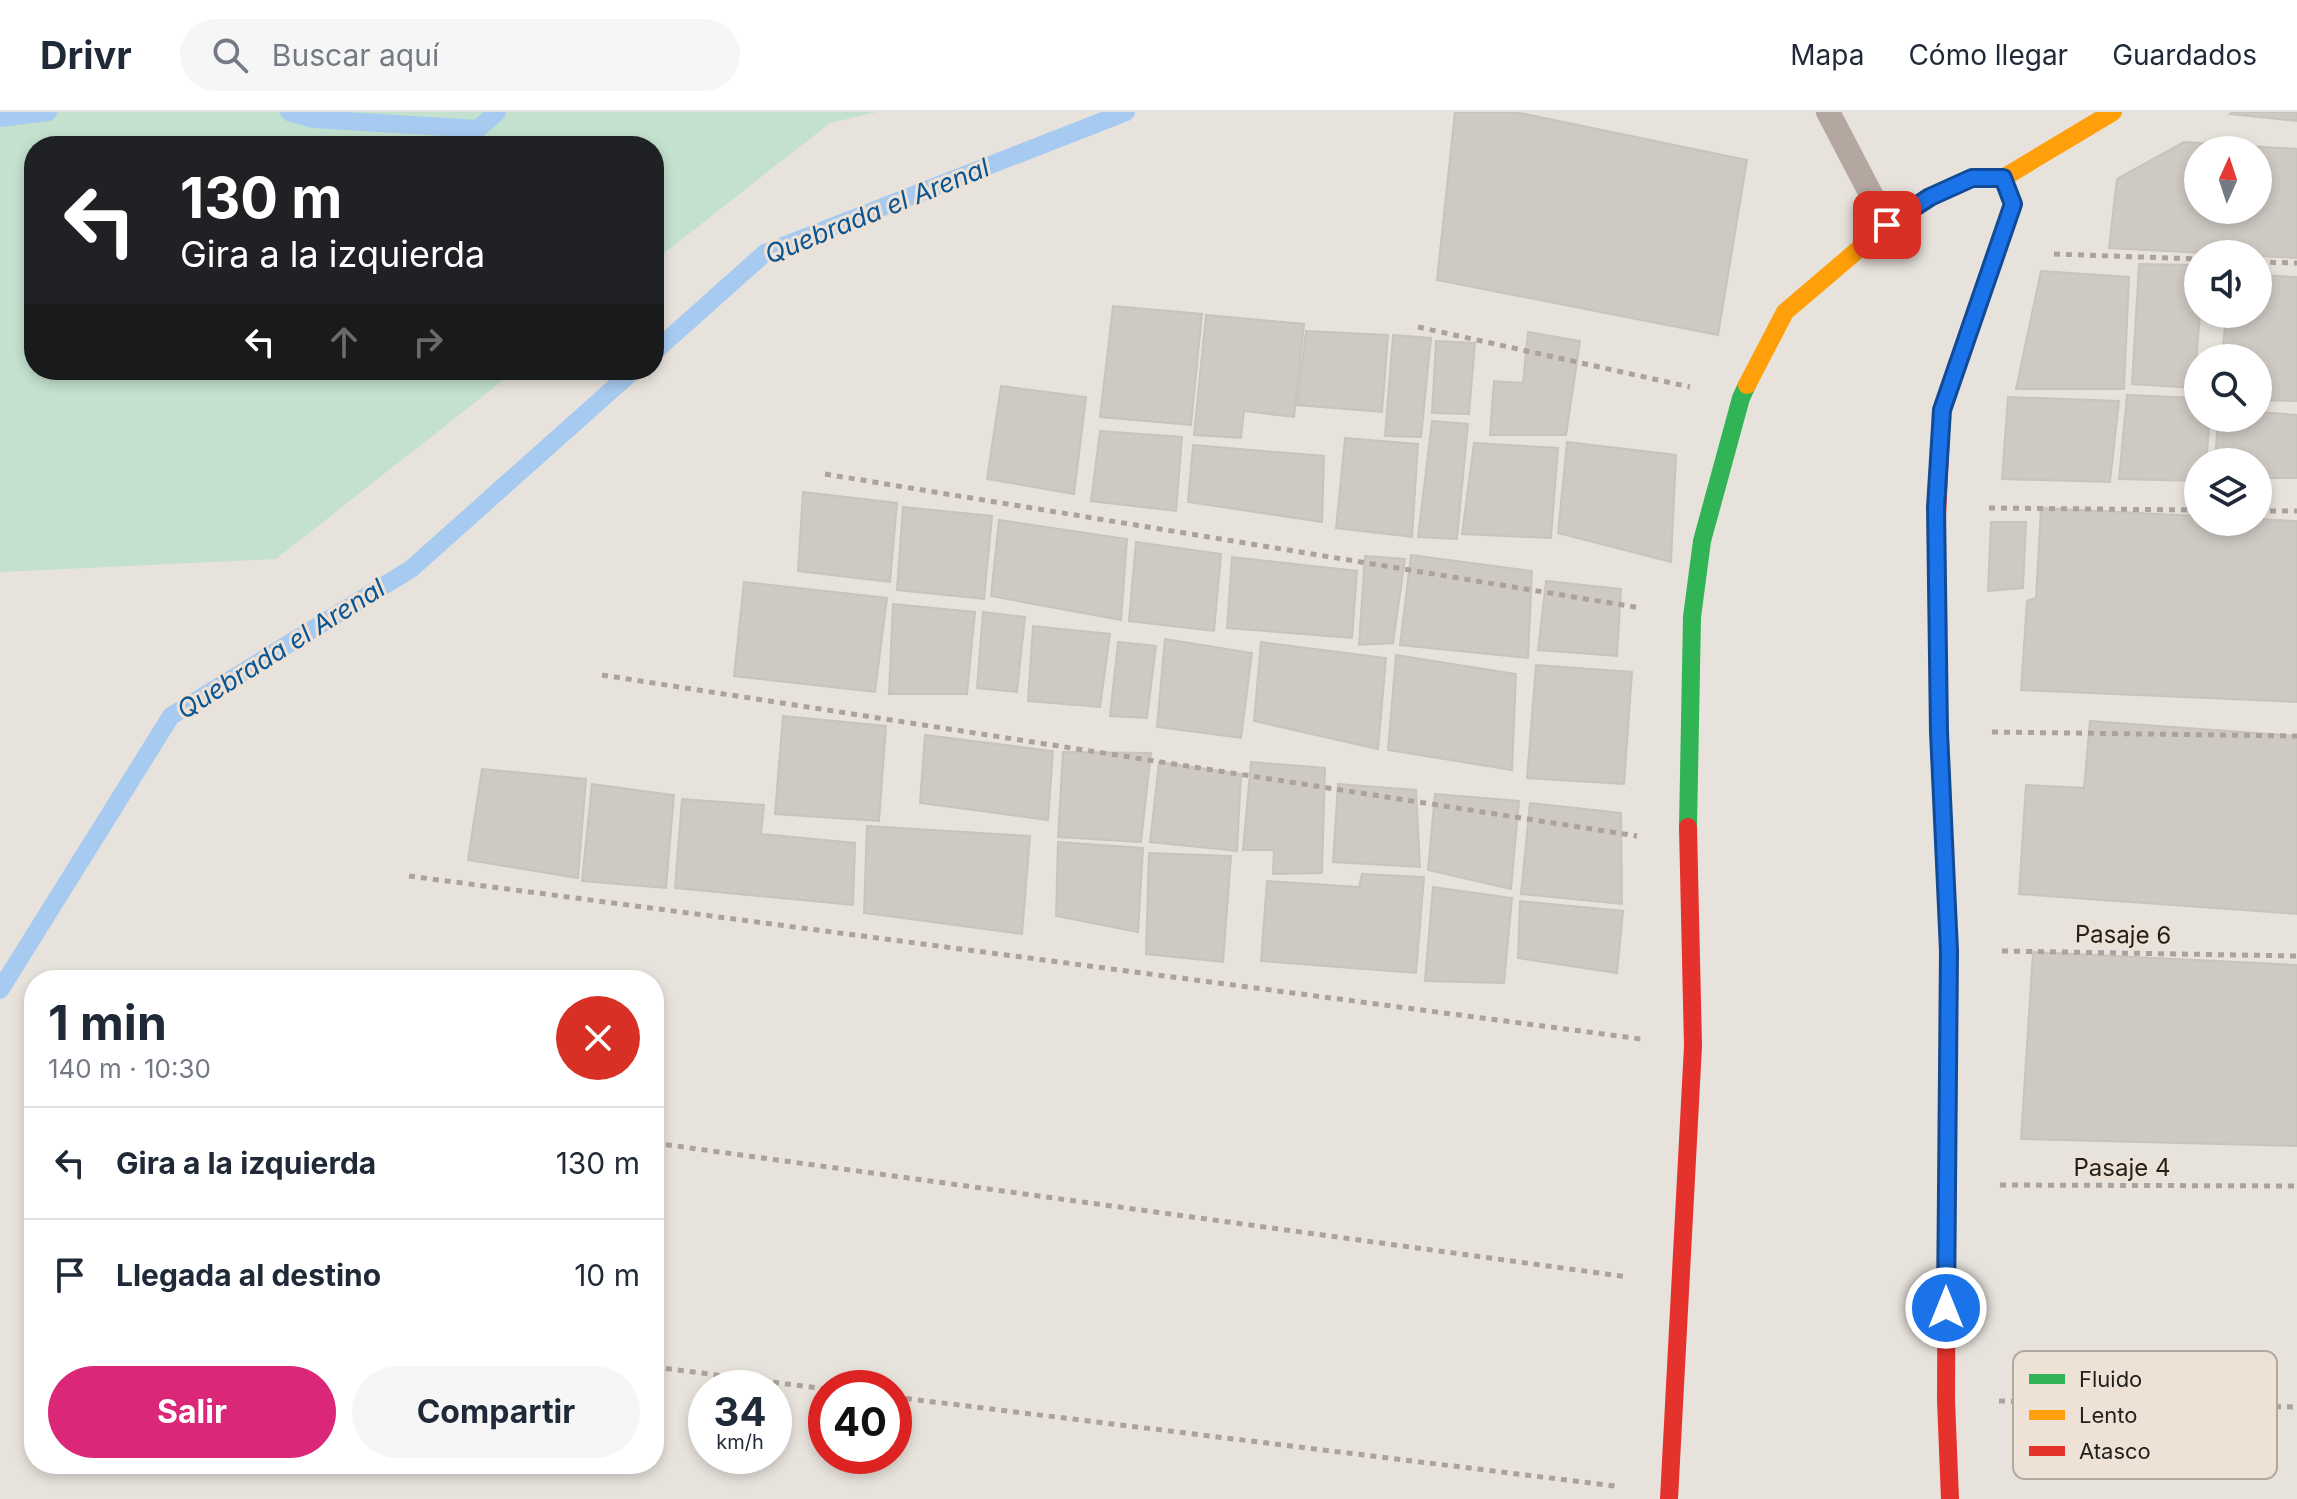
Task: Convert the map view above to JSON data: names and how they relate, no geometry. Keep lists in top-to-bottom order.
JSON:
{
  "streets": {
    "path": ["Pasaje 6", "Pasaje 4"]
  },
  "water": ["Quebrada el Arenal"],
  "legend": ["Fluido", "Lento", "Atasco"],
  "north": "top",
  "page": {
    "header": "Drivr",
    "search": "Buscar aquí",
    "nav": ["Mapa", "Cómo llegar", "Guardados"],
    "turn": ["130 m", "Gira a la izquierda"],
    "heading": ["1 min", "140 m · 10:30"],
    "list": [
      {
        "name": "Gira a la izquierda",
        "value": "130 m"
      },
      {
        "name": "Llegada al destino",
        "value": "10 m"
      }
    ],
    "buttons": ["Salir", "Compartir"],
    "speed": "34 km/h",
    "limit": "40"
  }
}
